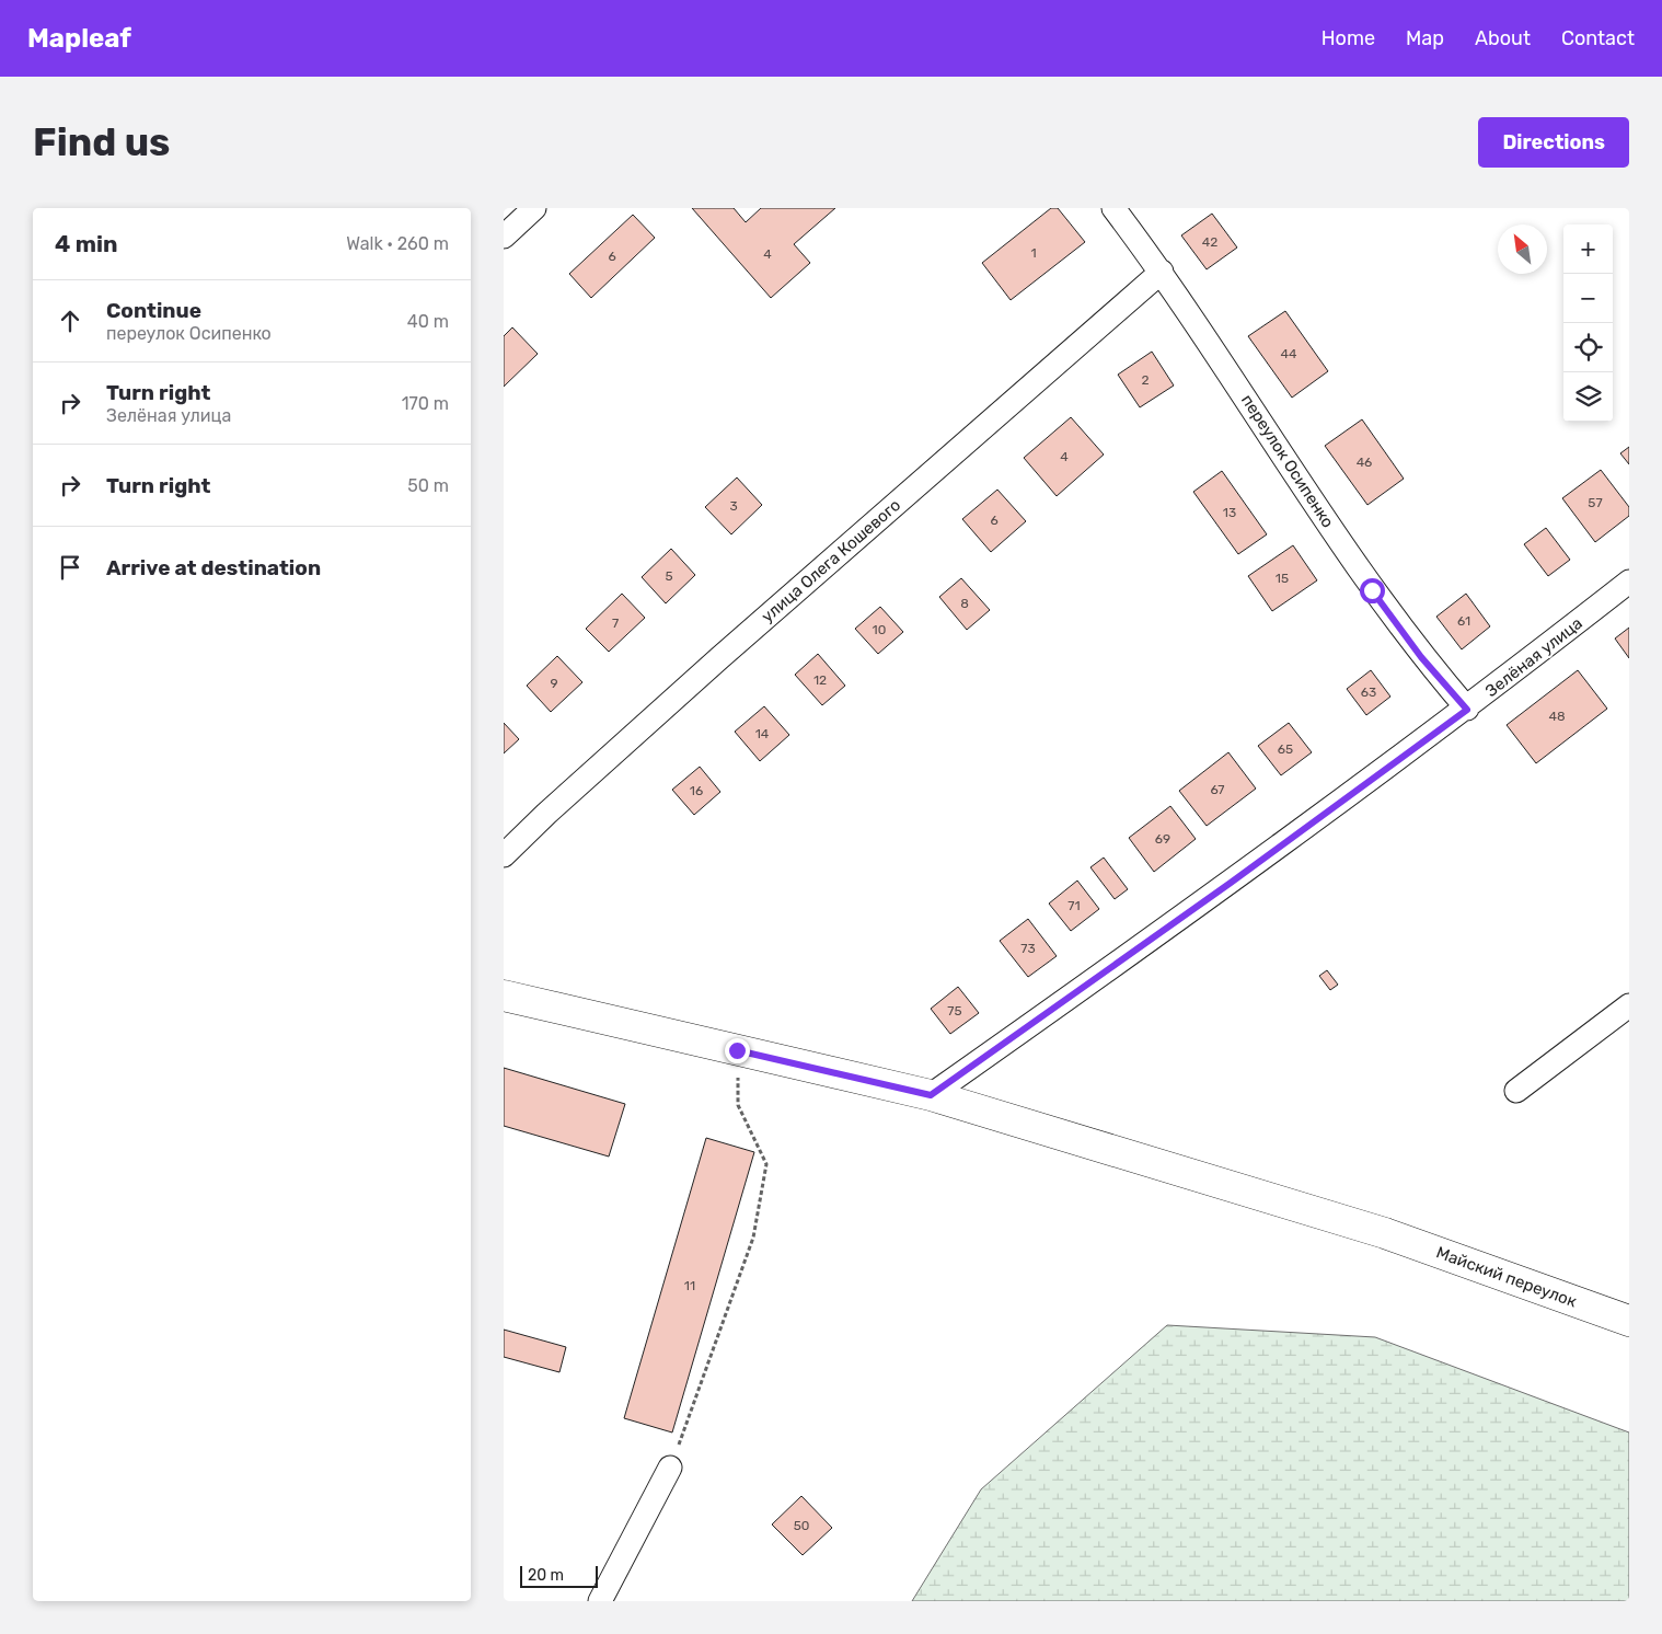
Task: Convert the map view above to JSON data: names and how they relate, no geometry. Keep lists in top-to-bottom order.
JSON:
{
  "streets": {
    "main road": ["Майский переулок"],
    "street": ["переулок Осипенко", "улица Олега Кошевого", "Зелёная улица"]
  },
  "crossings": [
    ["переулок Осипенко", "улица Олега Кошевого"],
    ["переулок Осипенко", "Зелёная улица"],
    ["Зелёная улица", "Майский переулок"]
  ],
  "house_numbers": [
    "42",
    "1",
    "4",
    "6",
    "44",
    "2",
    "4",
    "46",
    "57",
    "3",
    "13",
    "6",
    "5",
    "15",
    "8",
    "61",
    "7",
    "10",
    "12",
    "9",
    "63",
    "48",
    "14",
    "65",
    "67",
    "16",
    "69",
    "71",
    "73",
    "75",
    "11",
    "50"
  ],
  "scale_bar": "20 m",
  "north": "top left",
  "page": {
    "header": "Mapleaf",
    "nav": [
      "Home",
      "Map",
      "About",
      "Contact"
    ],
    "buttons": "Directions",
    "title": "Find us",
    "heading": ["4 min", "Walk · 260 m"],
    "map_buttons": ["+", "−"],
    "list": [
      ["Continue", "переулок Осипенко", "40 m"],
      ["Turn right", "Зелёная улица", "170 m"],
      ["Turn right", "50 m"],
      "Arrive at destination"
    ],
    "scale": "20 m"
  }
}
